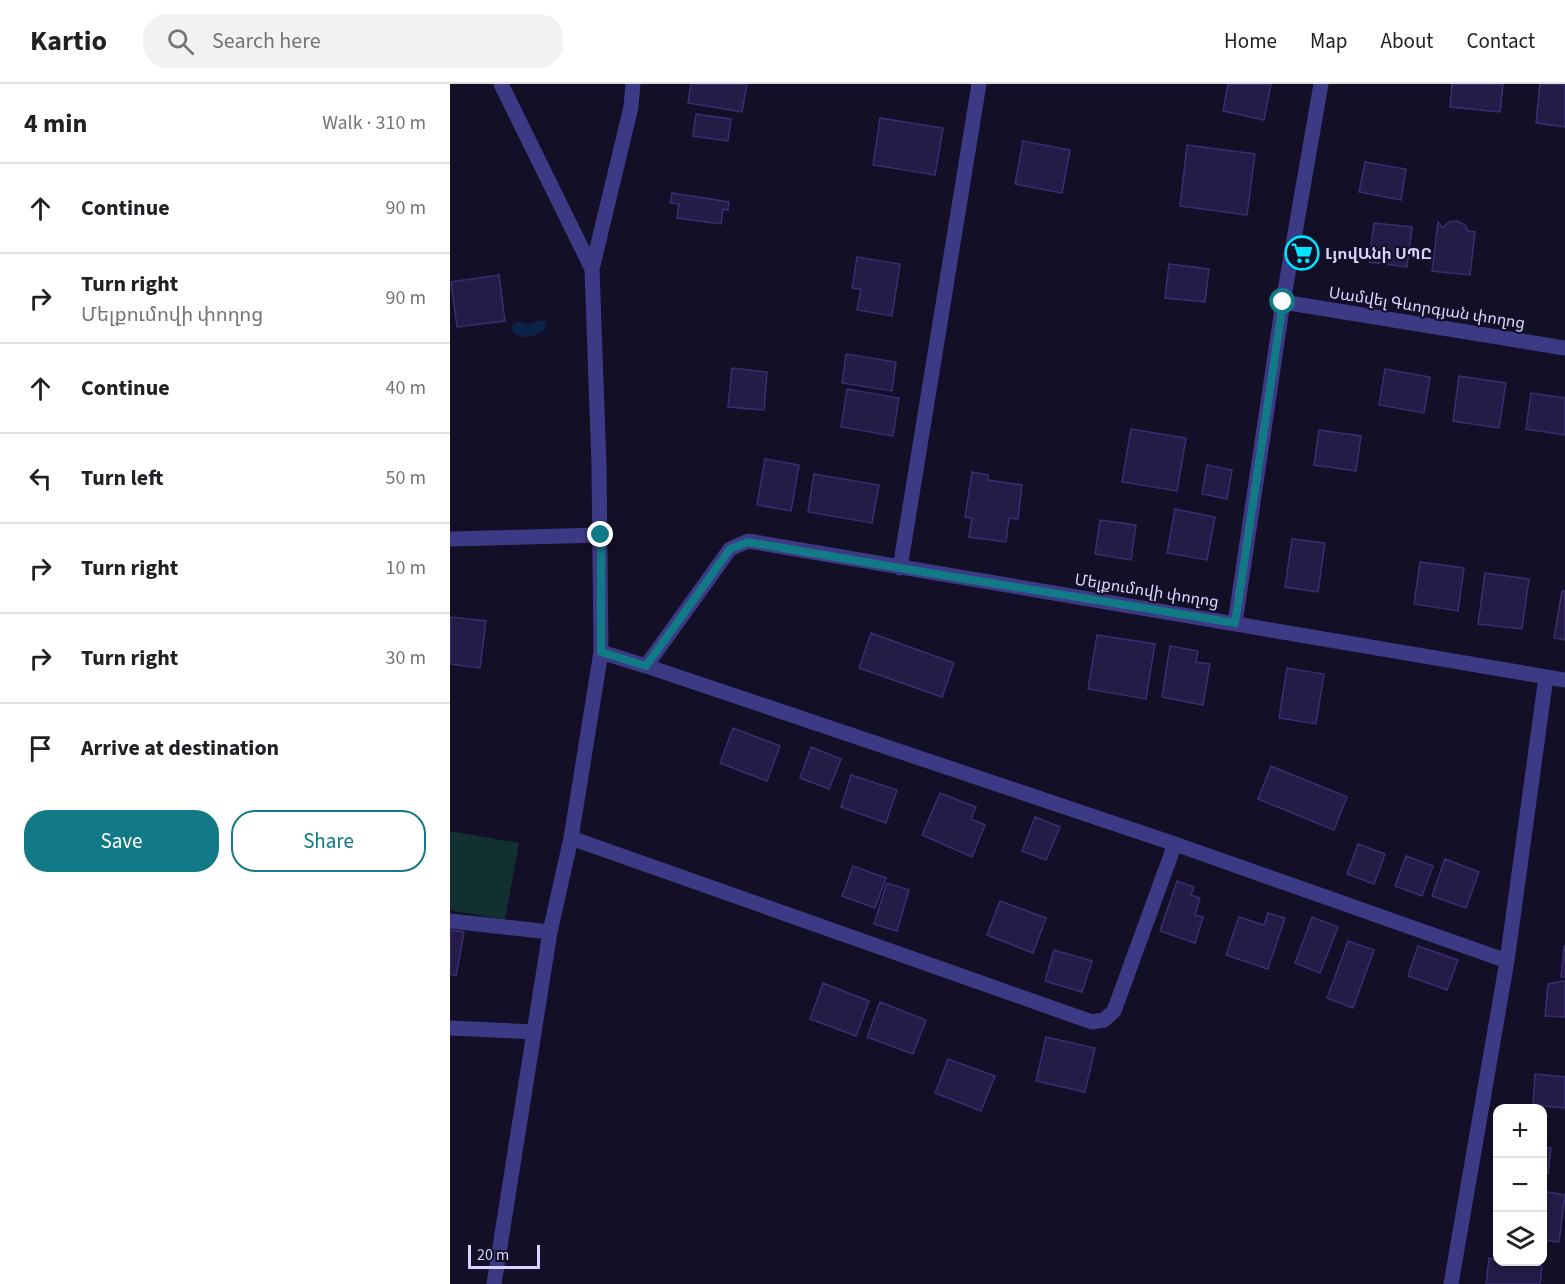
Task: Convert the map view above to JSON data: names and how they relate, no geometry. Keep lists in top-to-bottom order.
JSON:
{
  "streets": {
    "street": ["Սամվել Գևորգյան փողոց", "Մելքումովի փողոց"]
  },
  "places": {
    "supermarket": ["ԼյովԱնի ՍՊԸ"]
  },
  "scale_bar": "20 m",
  "page": {
    "header": "Kartio",
    "search": "Search here",
    "nav": [
      "Home",
      "Map",
      "About",
      "Contact"
    ],
    "heading": ["4 min", "Walk · 310 m"],
    "list": [
      ["Continue", "90 m"],
      ["Turn right", "Մելքումովի փողոց", "90 m"],
      ["Continue", "40 m"],
      ["Turn left", "50 m"],
      ["Turn right", "10 m"],
      ["Turn right", "30 m"],
      "Arrive at destination"
    ],
    "buttons": ["Save", "Share"],
    "map_buttons": ["+", "−"],
    "scale": "20 m"
  }
}
